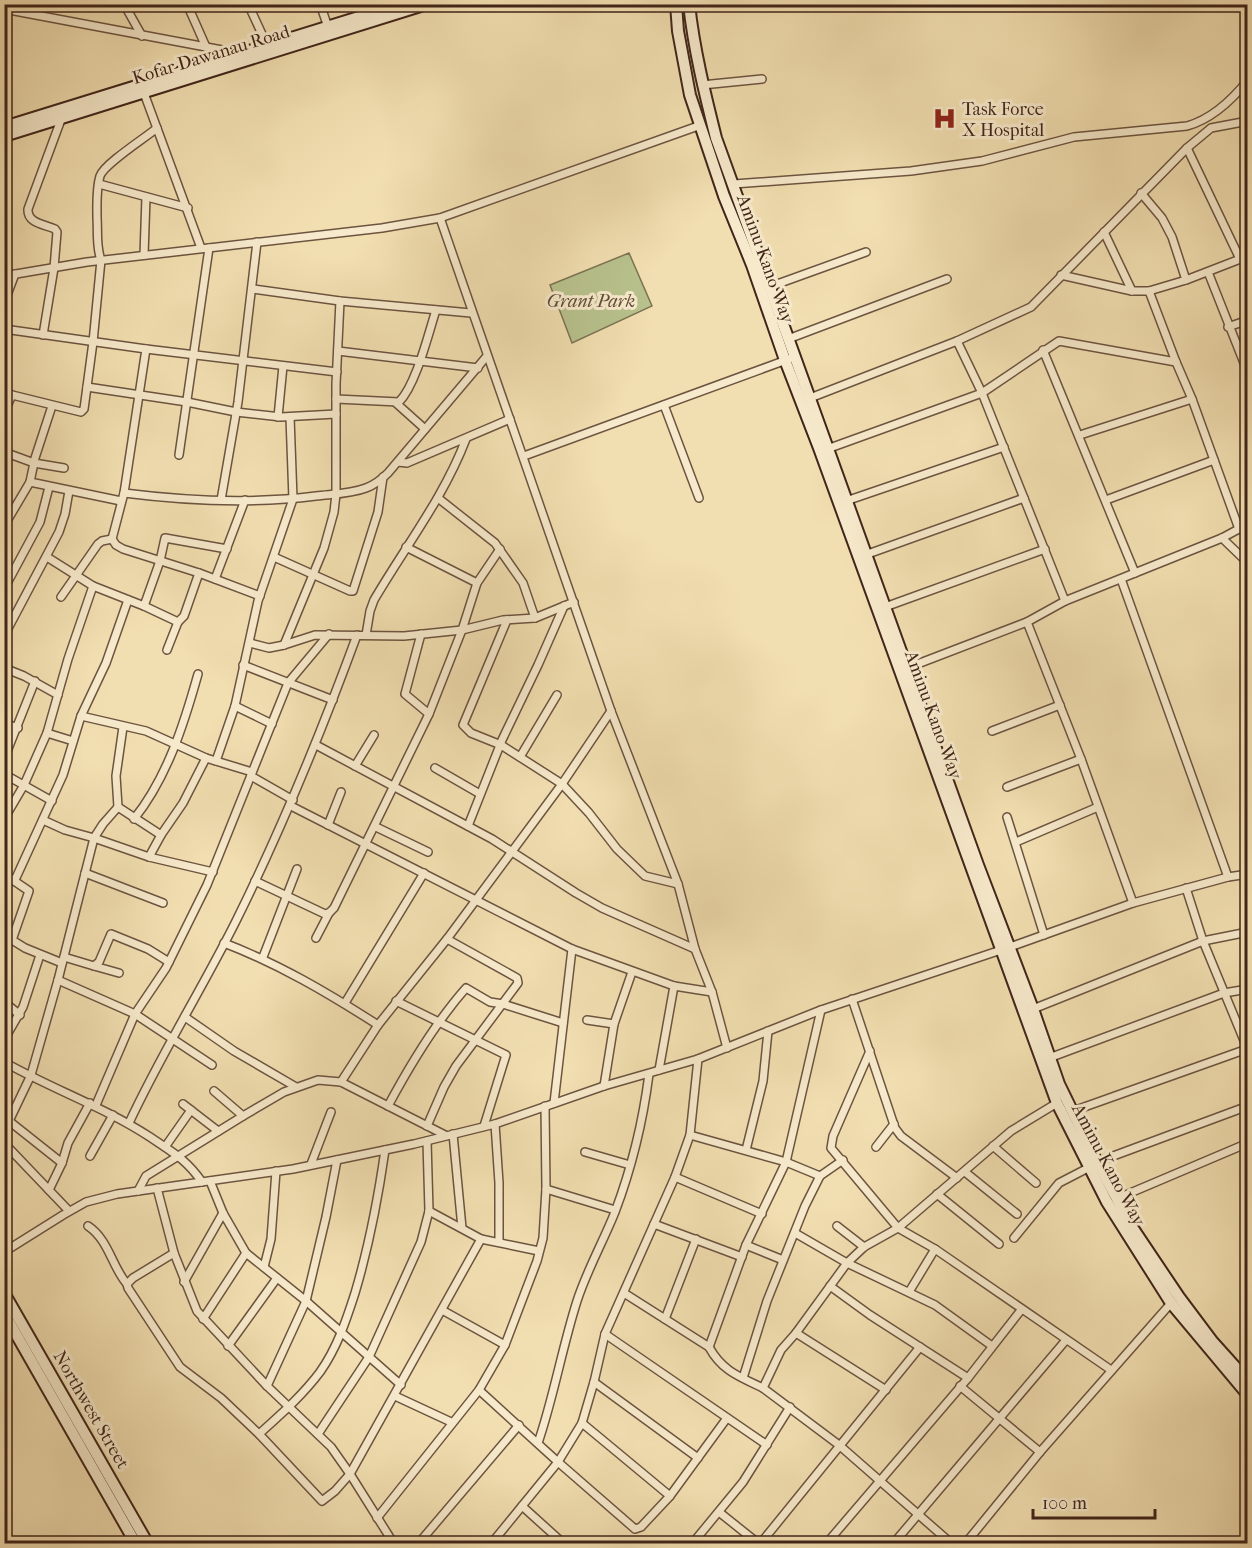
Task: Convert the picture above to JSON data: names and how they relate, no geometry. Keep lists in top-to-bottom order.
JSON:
{
  "streets": {
    "main road": ["Kofar Dawanau Road", "Aminu Kano Way", "Northwest Street"]
  },
  "parks": ["Grant Park"],
  "places": {
    "hospital": ["Task Force X Hospital"]
  },
  "scale_bar": "100 m"
}
